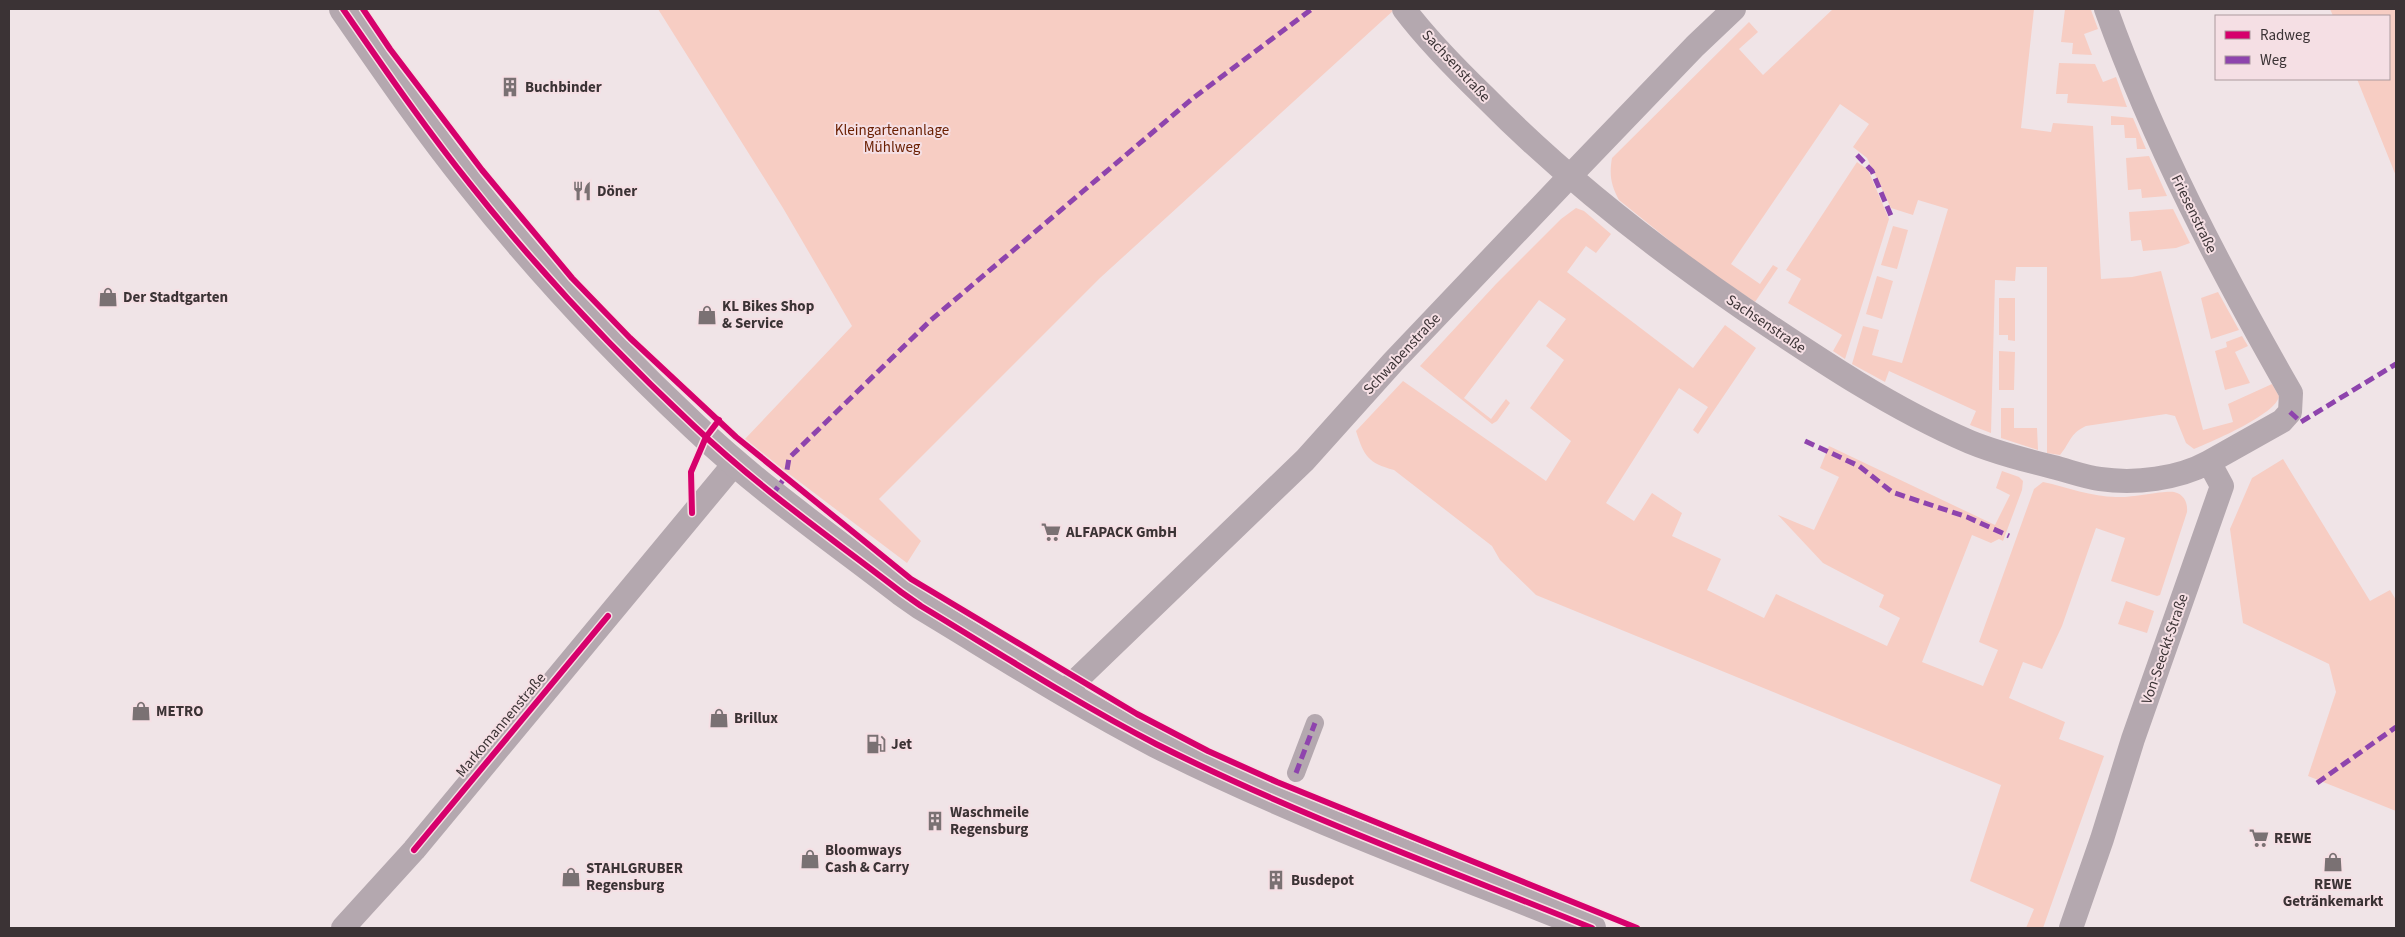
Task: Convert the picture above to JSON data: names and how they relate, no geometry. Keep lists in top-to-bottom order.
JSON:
{
  "streets": {
    "street": [
      "Sachsenstraße",
      "Friesenstraße",
      "Schwabenstraße",
      "Von-Seeckt-Straße",
      "Markomannenstraße"
    ]
  },
  "crossings": [
    ["Sachsenstraße", "Friesenstraße"],
    ["Sachsenstraße", "Schwabenstraße"],
    ["Sachsenstraße", "Von-Seeckt-Straße"],
    ["Friesenstraße", "Von-Seeckt-Straße"]
  ],
  "parks": ["Kleingartenanlage Mühlweg"],
  "places": {
    "building": ["Buchbinder", "Waschmeile Regensburg", "Busdepot"],
    "restaurant": ["Döner"],
    "shop": [
      "Der Stadtgarten",
      "KL Bikes Shop & Service",
      "METRO",
      "Brillux",
      "Bloomways Cash & Carry",
      "REWE Getränkemarkt",
      "STAHLGRUBER Regensburg"
    ],
    "supermarket": ["ALFAPACK GmbH", "REWE"],
    "fuel station": ["Jet"]
  },
  "legend": ["Radweg", "Weg"]
}
